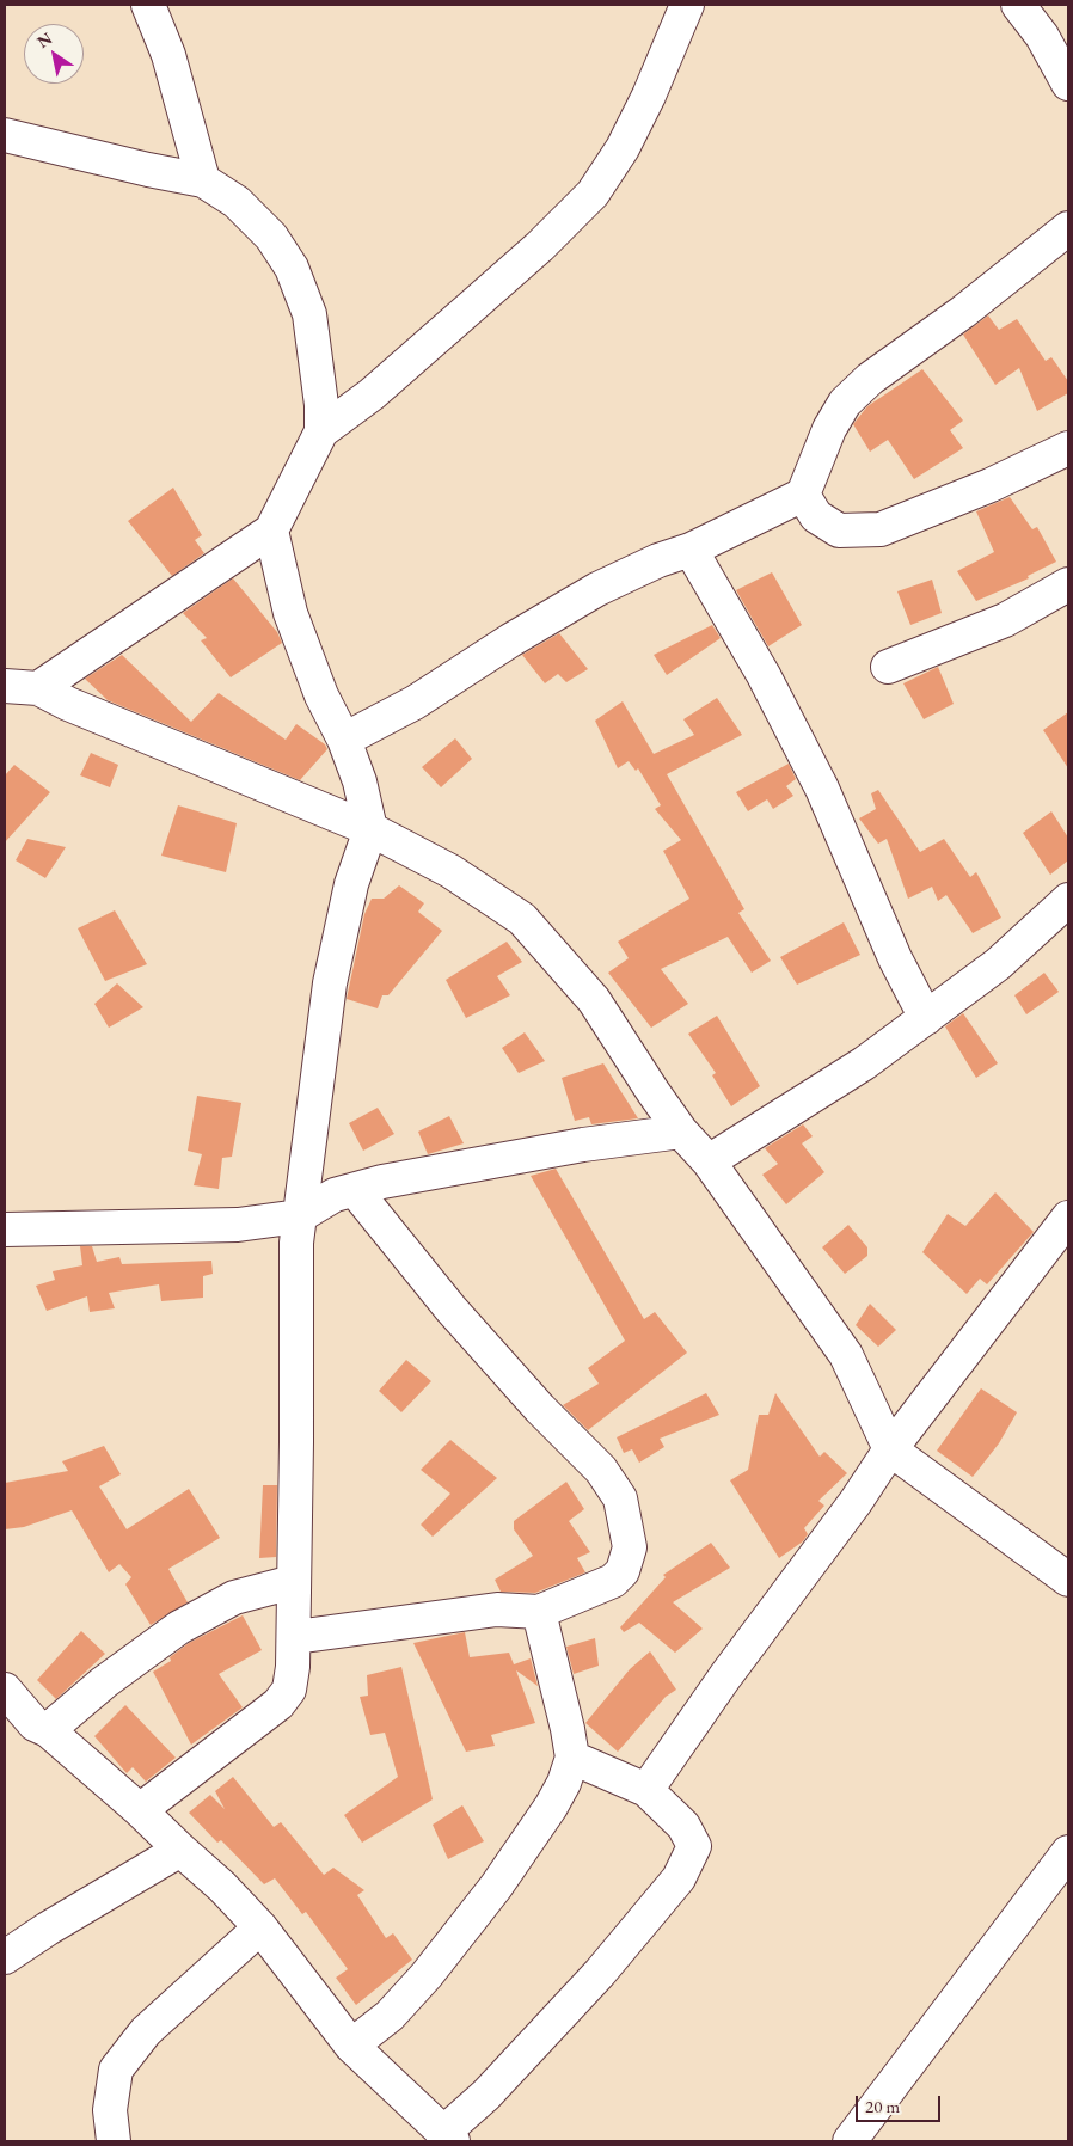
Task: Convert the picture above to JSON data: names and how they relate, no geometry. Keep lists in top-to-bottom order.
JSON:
{
  "scale_bar": "20 m",
  "north": "top left"
}
